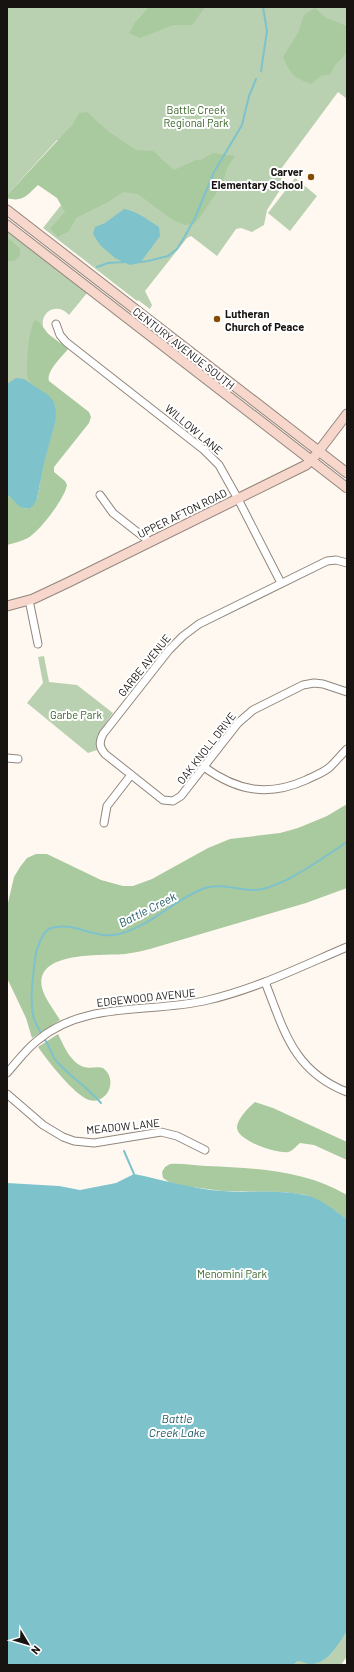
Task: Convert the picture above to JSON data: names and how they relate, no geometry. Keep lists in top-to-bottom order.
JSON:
{
  "streets": {
    "main road": ["CENTURY AVENUE SOUTH", "UPPER AFTON ROAD"],
    "street": [
      "WILLOW LANE",
      "GARBE AVENUE",
      "OAK KNOLL DRIVE",
      "EDGEWOOD AVENUE",
      "MEADOW LANE"
    ]
  },
  "crossings": [
    ["CENTURY AVENUE SOUTH", "UPPER AFTON ROAD"],
    ["WILLOW LANE", "UPPER AFTON ROAD"],
    ["WILLOW LANE", "GARBE AVENUE"],
    ["GARBE AVENUE", "OAK KNOLL DRIVE"]
  ],
  "water": ["Battle Creek", "Battle Creek Lake"],
  "parks": ["Battle Creek Regional Park", "Garbe Park", "Menomini Park"],
  "places": ["Carver Elementary School", "Lutheran Church of Peace"],
  "north": "bottom right"
}
